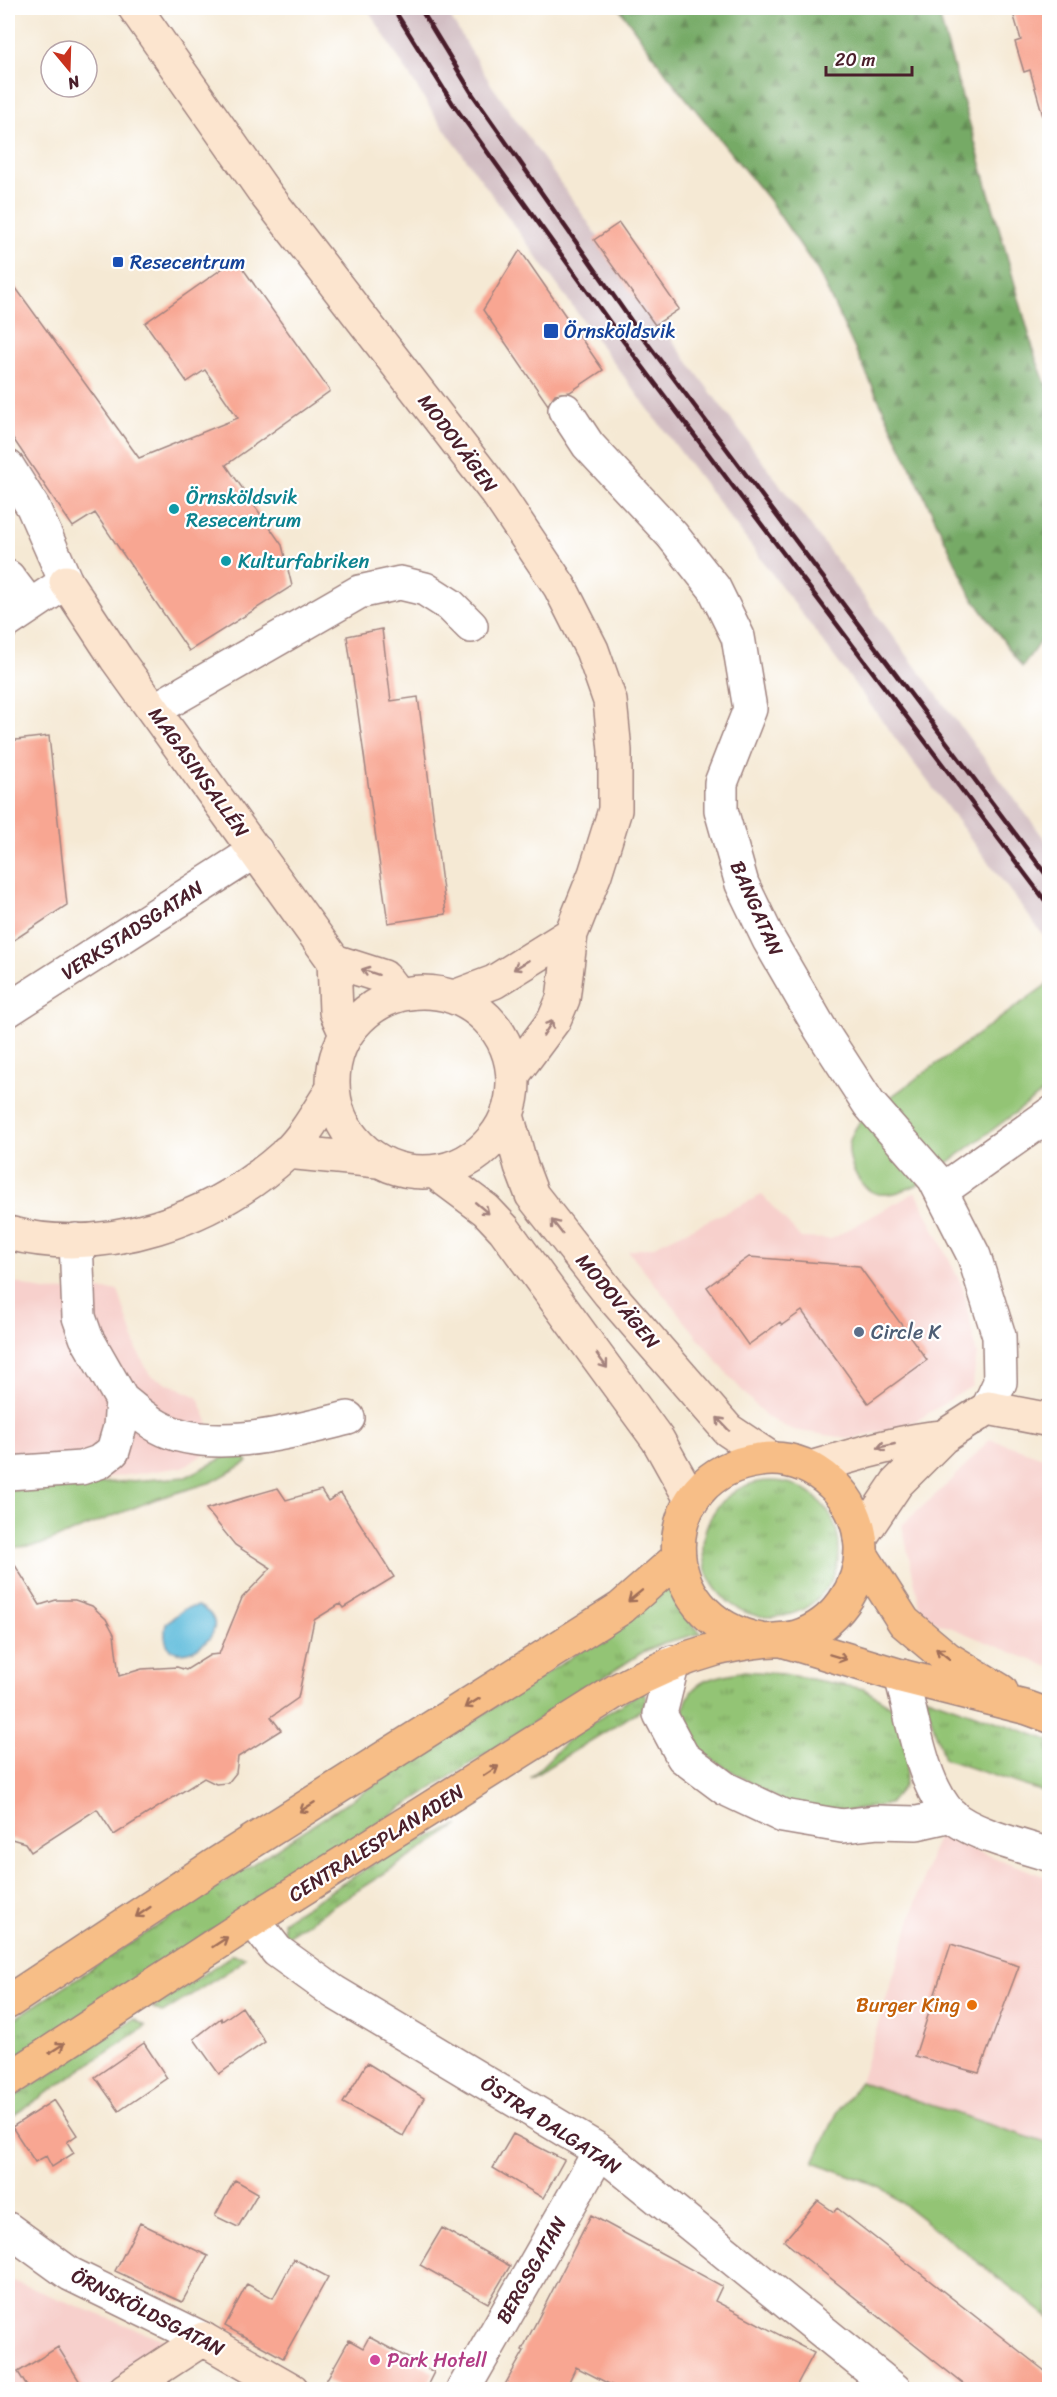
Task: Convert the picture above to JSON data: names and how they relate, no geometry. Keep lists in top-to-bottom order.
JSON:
{
  "streets": {
    "highway": ["CENTRALESPLANADEN"],
    "main road": ["MODOVÄGEN", "MAGASINSALLÉN", "ÖRNSKÖLDSGATAN"],
    "street": [
      "BANGATAN",
      "VERKSTADSGATAN",
      "ÖSTRA DALGATAN",
      "BERGSGATAN"
    ]
  },
  "crossings": [
    ["MODOVÄGEN", "CENTRALESPLANADEN"],
    ["MAGASINSALLÉN", "VERKSTADSGATAN"],
    ["CENTRALESPLANADEN", "ÖSTRA DALGATAN"],
    ["ÖSTRA DALGATAN", "BERGSGATAN"]
  ],
  "places": {
    "transit": ["Resecentrum", "Örnsköldsvik"],
    "other": [
      "Örnsköldsvik Resecentrum",
      "Kulturfabriken",
      "Circle K",
      "Burger King",
      "Park Hotell"
    ]
  },
  "scale_bar": "20 m",
  "north": "bottom"
}
